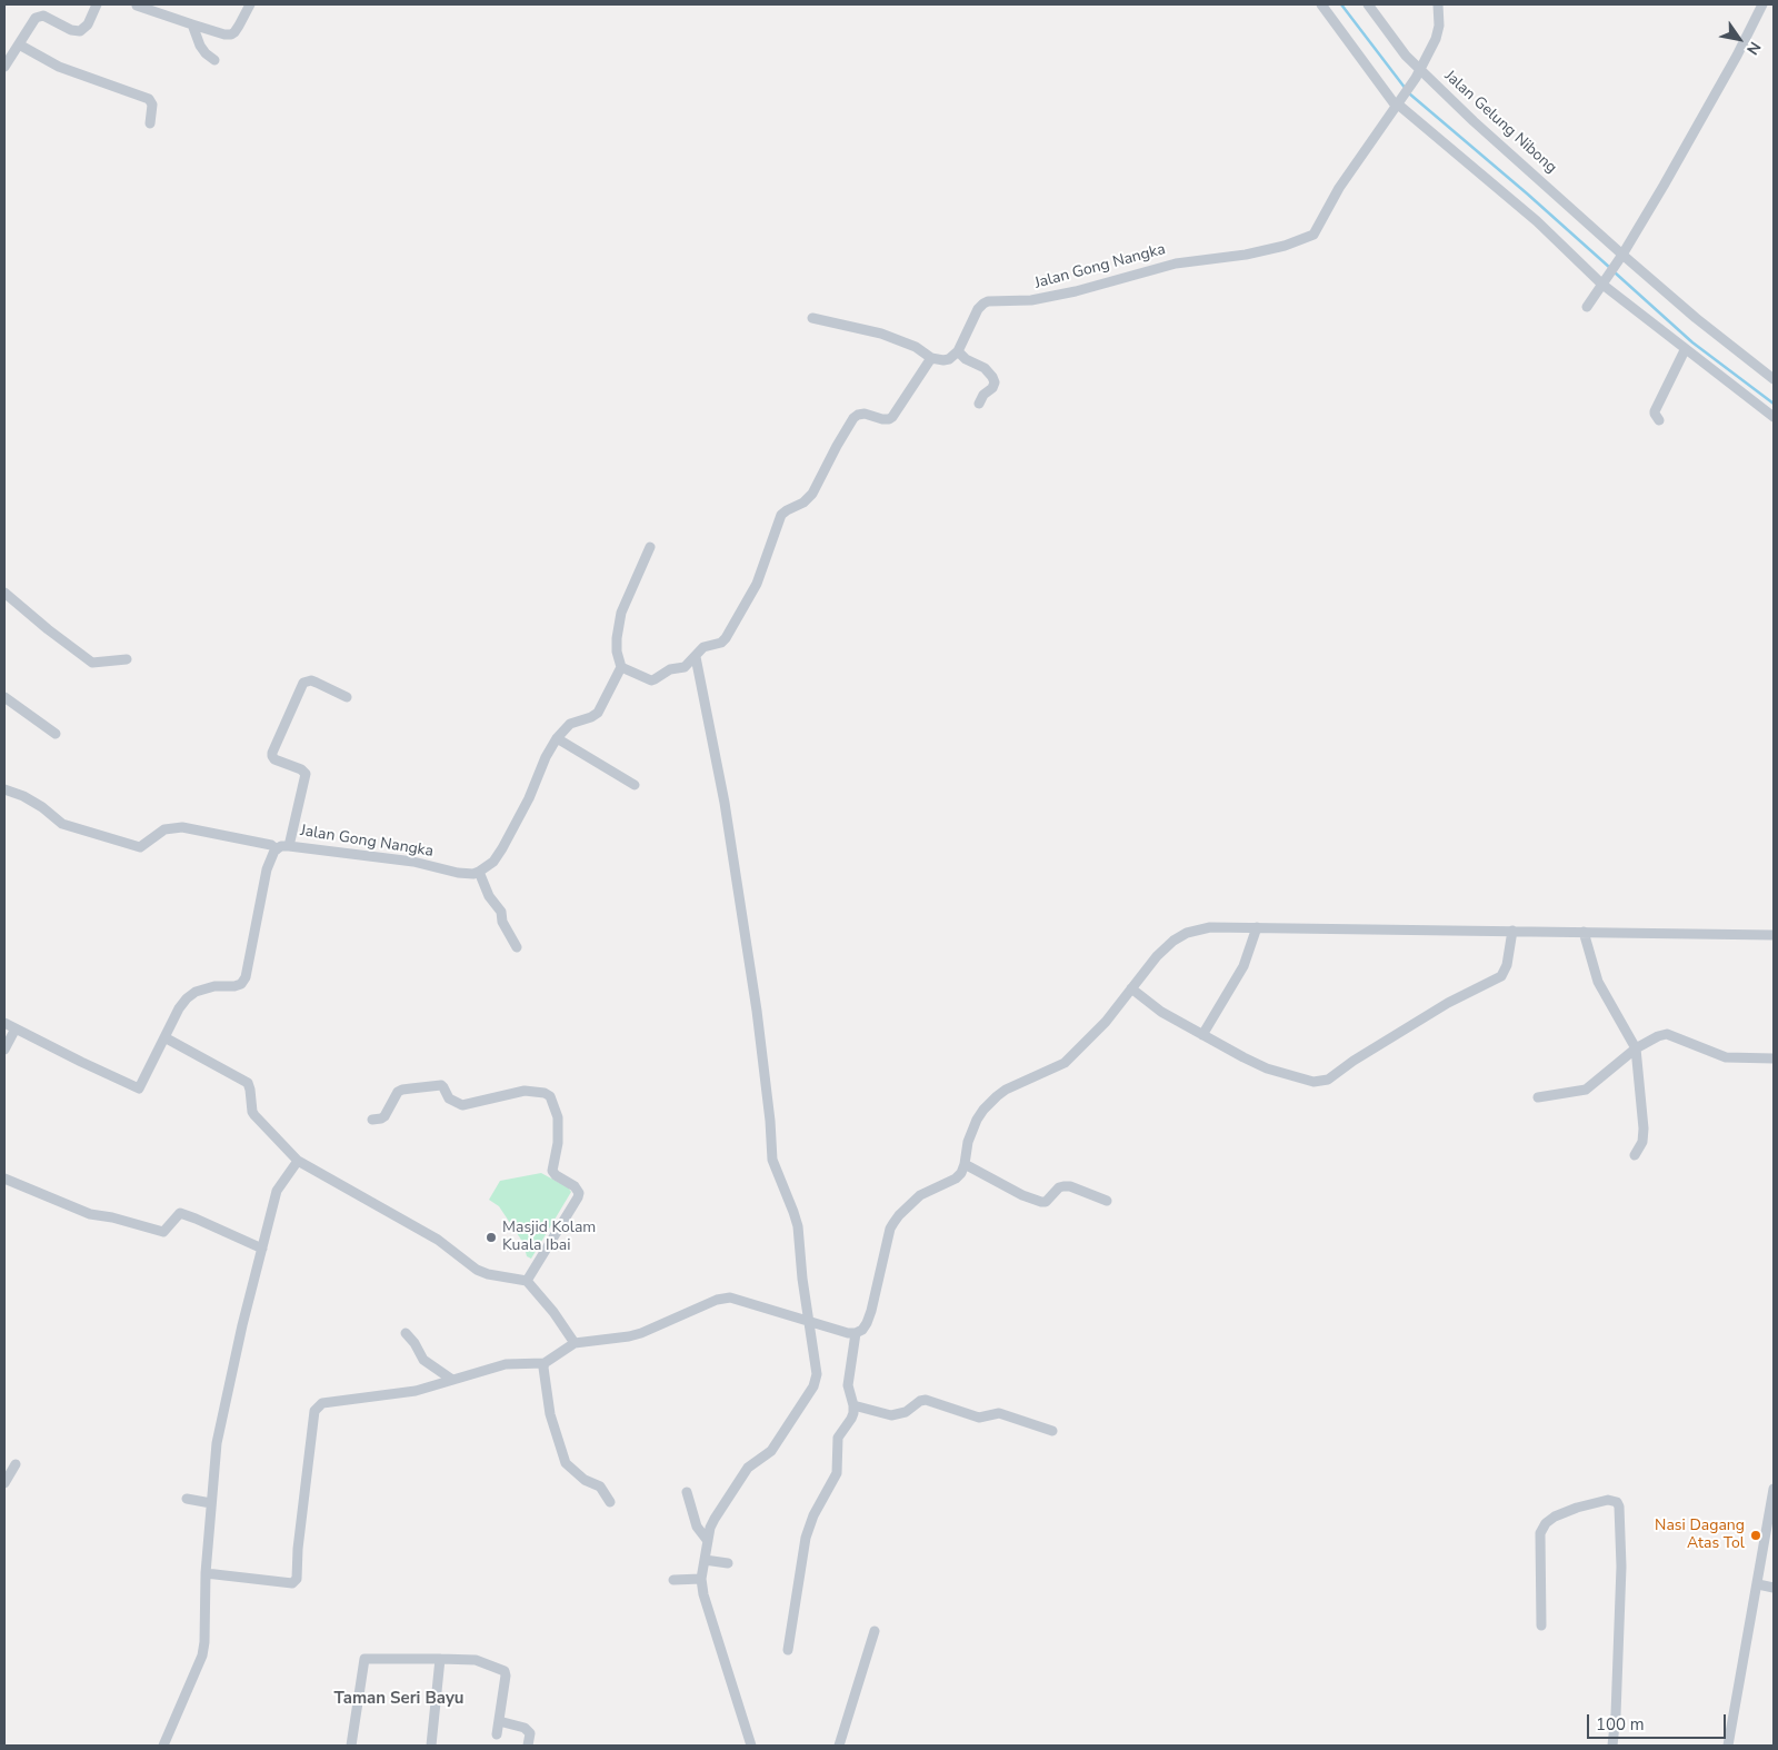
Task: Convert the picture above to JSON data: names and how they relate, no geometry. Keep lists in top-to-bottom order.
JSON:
{
  "streets": {
    "street": ["Jalan Gelung Nibong", "Jalan Gong Nangka"]
  },
  "crossings": [
    ["Jalan Gelung Nibong", "Jalan Gong Nangka"]
  ],
  "districts": ["Taman Seri Bayu"],
  "places": ["Masjid Kolam Kuala Ibai", "Nasi Dagang Atas Tol"],
  "scale_bar": "100 m",
  "north": "bottom right"
}
